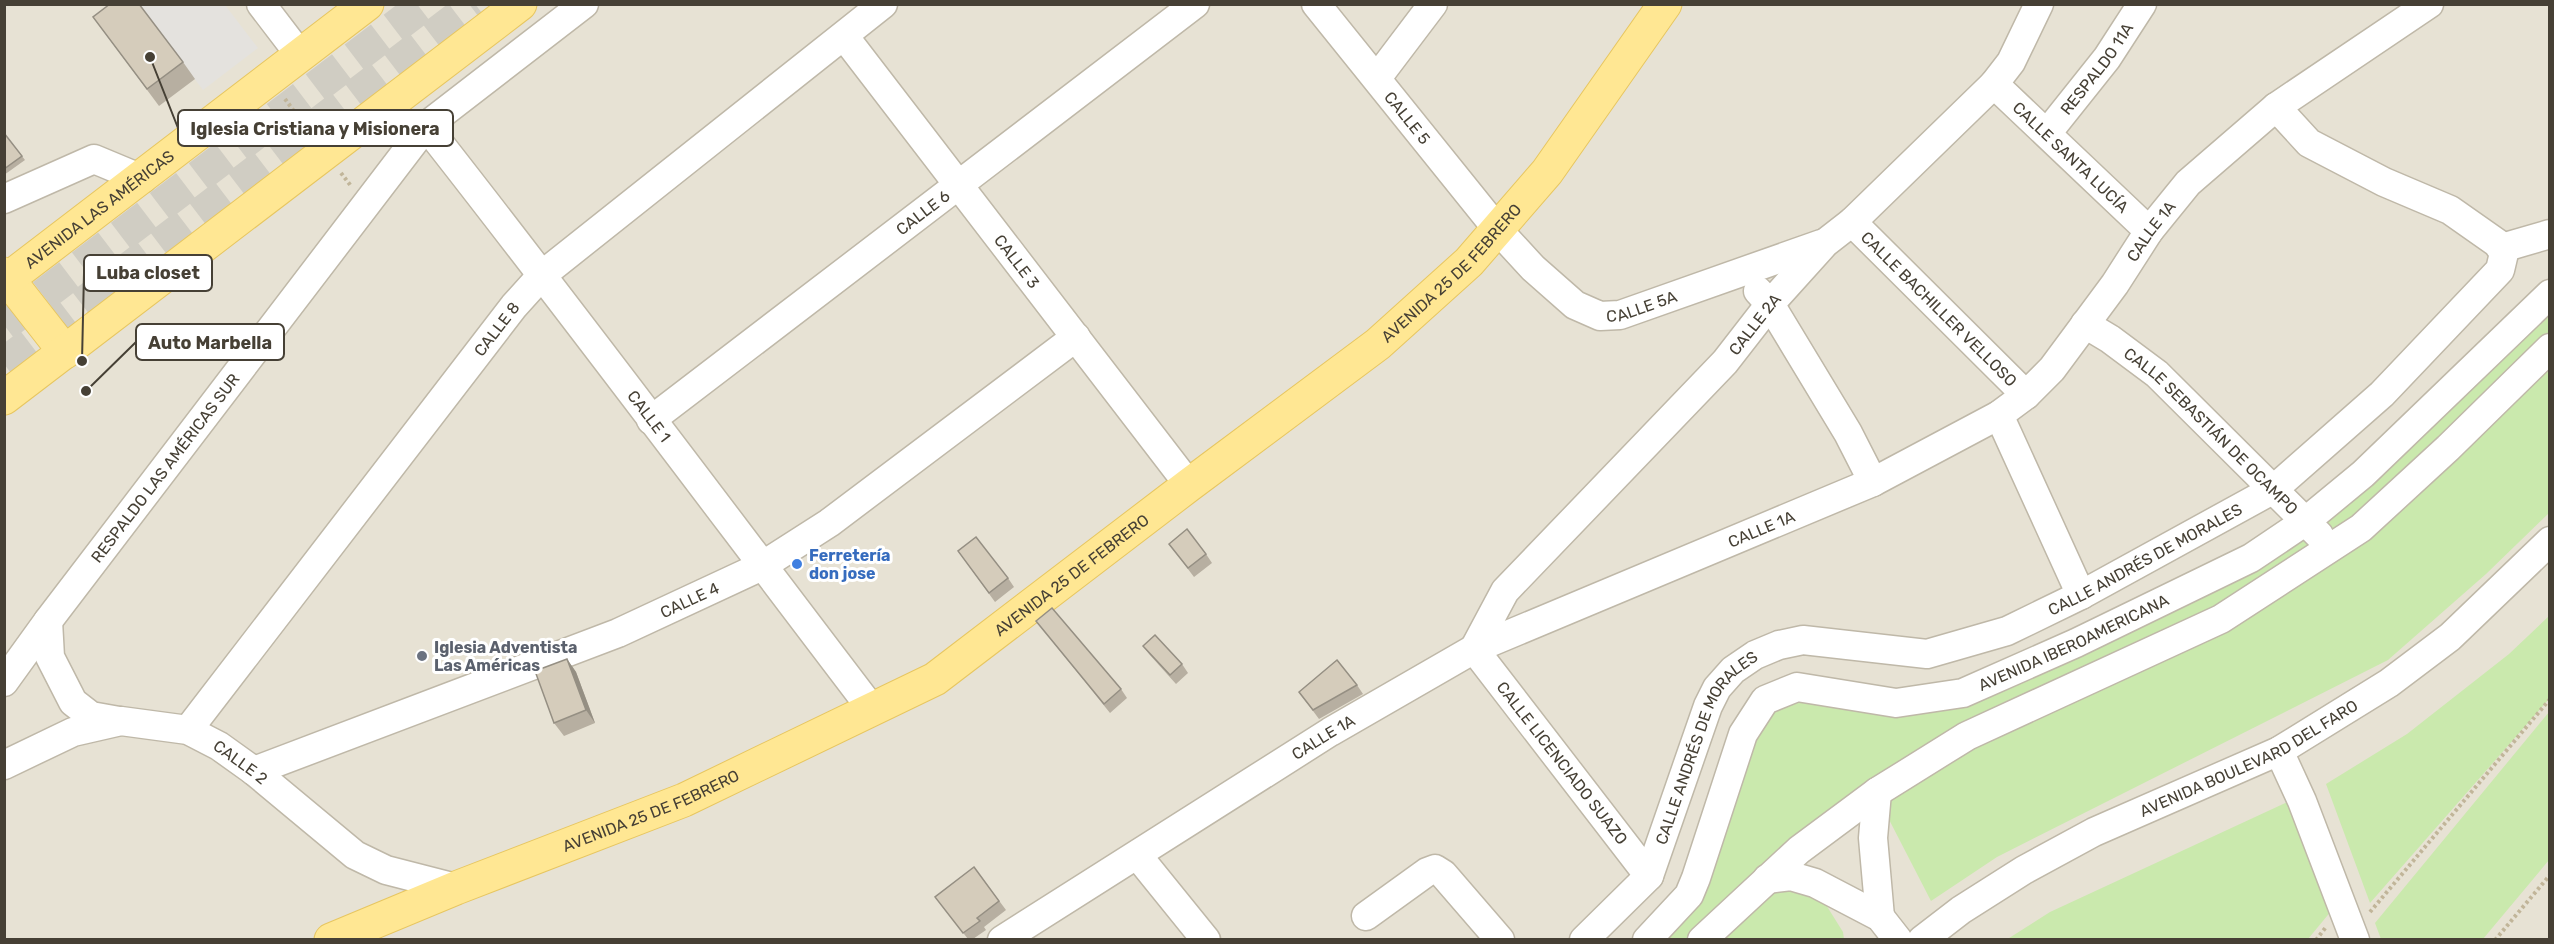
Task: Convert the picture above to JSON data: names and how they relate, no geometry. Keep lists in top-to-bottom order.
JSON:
{
  "streets": {
    "main road": ["AVENIDA LAS AMÉRICAS", "AVENIDA 25 DE FEBRERO"],
    "street": [
      "RESPALDO 11A",
      "CALLE 5",
      "CALLE SANTA LUCÍA",
      "CALLE 6",
      "CALLE 1A",
      "CALLE 3",
      "CALLE 5A",
      "CALLE BACHILLER VELLOSO",
      "CALLE 2A",
      "CALLE 8",
      "CALLE 1",
      "CALLE SEBASTIÁN DE OCAMPO",
      "RESPALDO LAS AMÉRICAS SUR",
      "CALLE ANDRÉS DE MORALES",
      "CALLE 4",
      "AVENIDA IBEROAMERICANA",
      "AVENIDA BOULEVARD DEL FARO",
      "CALLE 2",
      "CALLE LICENCIADO SUAZO"
    ]
  },
  "crossings": [
    ["RESPALDO 11A", "CALLE SANTA LUCÍA"],
    ["CALLE 5", "AVENIDA 25 DE FEBRERO"],
    ["CALLE 5", "CALLE 5A"],
    ["CALLE SANTA LUCÍA", "CALLE 1A"],
    ["CALLE SANTA LUCÍA", "CALLE 2A"],
    ["CALLE 6", "CALLE 3"],
    ["CALLE 6", "CALLE 1"],
    ["CALLE 1A", "CALLE BACHILLER VELLOSO"],
    ["CALLE 1A", "CALLE 2A"],
    ["CALLE 1A", "CALLE SEBASTIÁN DE OCAMPO"],
    ["CALLE 1A", "CALLE LICENCIADO SUAZO"],
    ["CALLE 3", "AVENIDA 25 DE FEBRERO"],
    ["CALLE 3", "CALLE 8"],
    ["CALLE 3", "CALLE 4"],
    ["AVENIDA 25 DE FEBRERO", "CALLE 5A"],
    ["AVENIDA 25 DE FEBRERO", "CALLE 1"],
    ["AVENIDA 25 DE FEBRERO", "CALLE 2"],
    ["CALLE 5A", "CALLE 2A"],
    ["CALLE BACHILLER VELLOSO", "CALLE 2A"],
    ["CALLE 2A", "CALLE LICENCIADO SUAZO"],
    ["CALLE 8", "CALLE 1"],
    ["CALLE 8", "CALLE 2"],
    ["CALLE 1", "RESPALDO LAS AMÉRICAS SUR"],
    ["CALLE 1", "CALLE 4"],
    ["CALLE SEBASTIÁN DE OCAMPO", "CALLE ANDRÉS DE MORALES"],
    ["CALLE SEBASTIÁN DE OCAMPO", "AVENIDA IBEROAMERICANA"],
    ["CALLE ANDRÉS DE MORALES", "CALLE LICENCIADO SUAZO"],
    ["CALLE 4", "CALLE 2"]
  ],
  "places": [
    "Iglesia Cristiana y Misionera",
    "Luba closet",
    "Auto Marbella",
    "Ferretería don jose",
    "Iglesia Adventista Las Américas"
  ]
}
